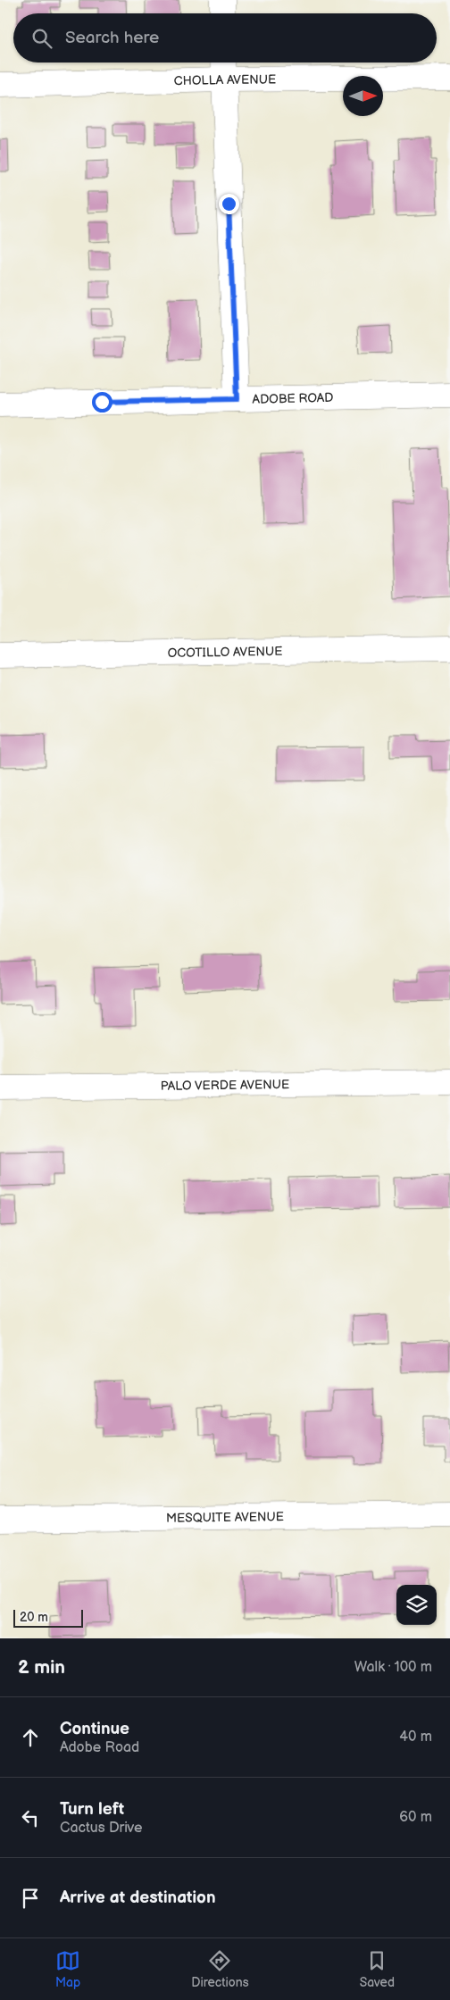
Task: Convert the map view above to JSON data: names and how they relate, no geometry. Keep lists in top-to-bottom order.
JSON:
{
  "streets": {
    "street": [
      "CHOLLA AVENUE",
      "ADOBE ROAD",
      "OCOTILLO AVENUE",
      "PALO VERDE AVENUE",
      "MESQUITE AVENUE"
    ]
  },
  "scale_bar": "20 m",
  "north": "right",
  "page": {
    "search": "Search here",
    "scale": "20 m",
    "heading": ["2 min", "Walk · 100 m"],
    "list": [
      ["Continue", "Adobe Road", "40 m"],
      ["Turn left", "Cactus Drive", "60 m"],
      "Arrive at destination"
    ],
    "nav": ["Map", "Directions", "Saved"]
  }
}
